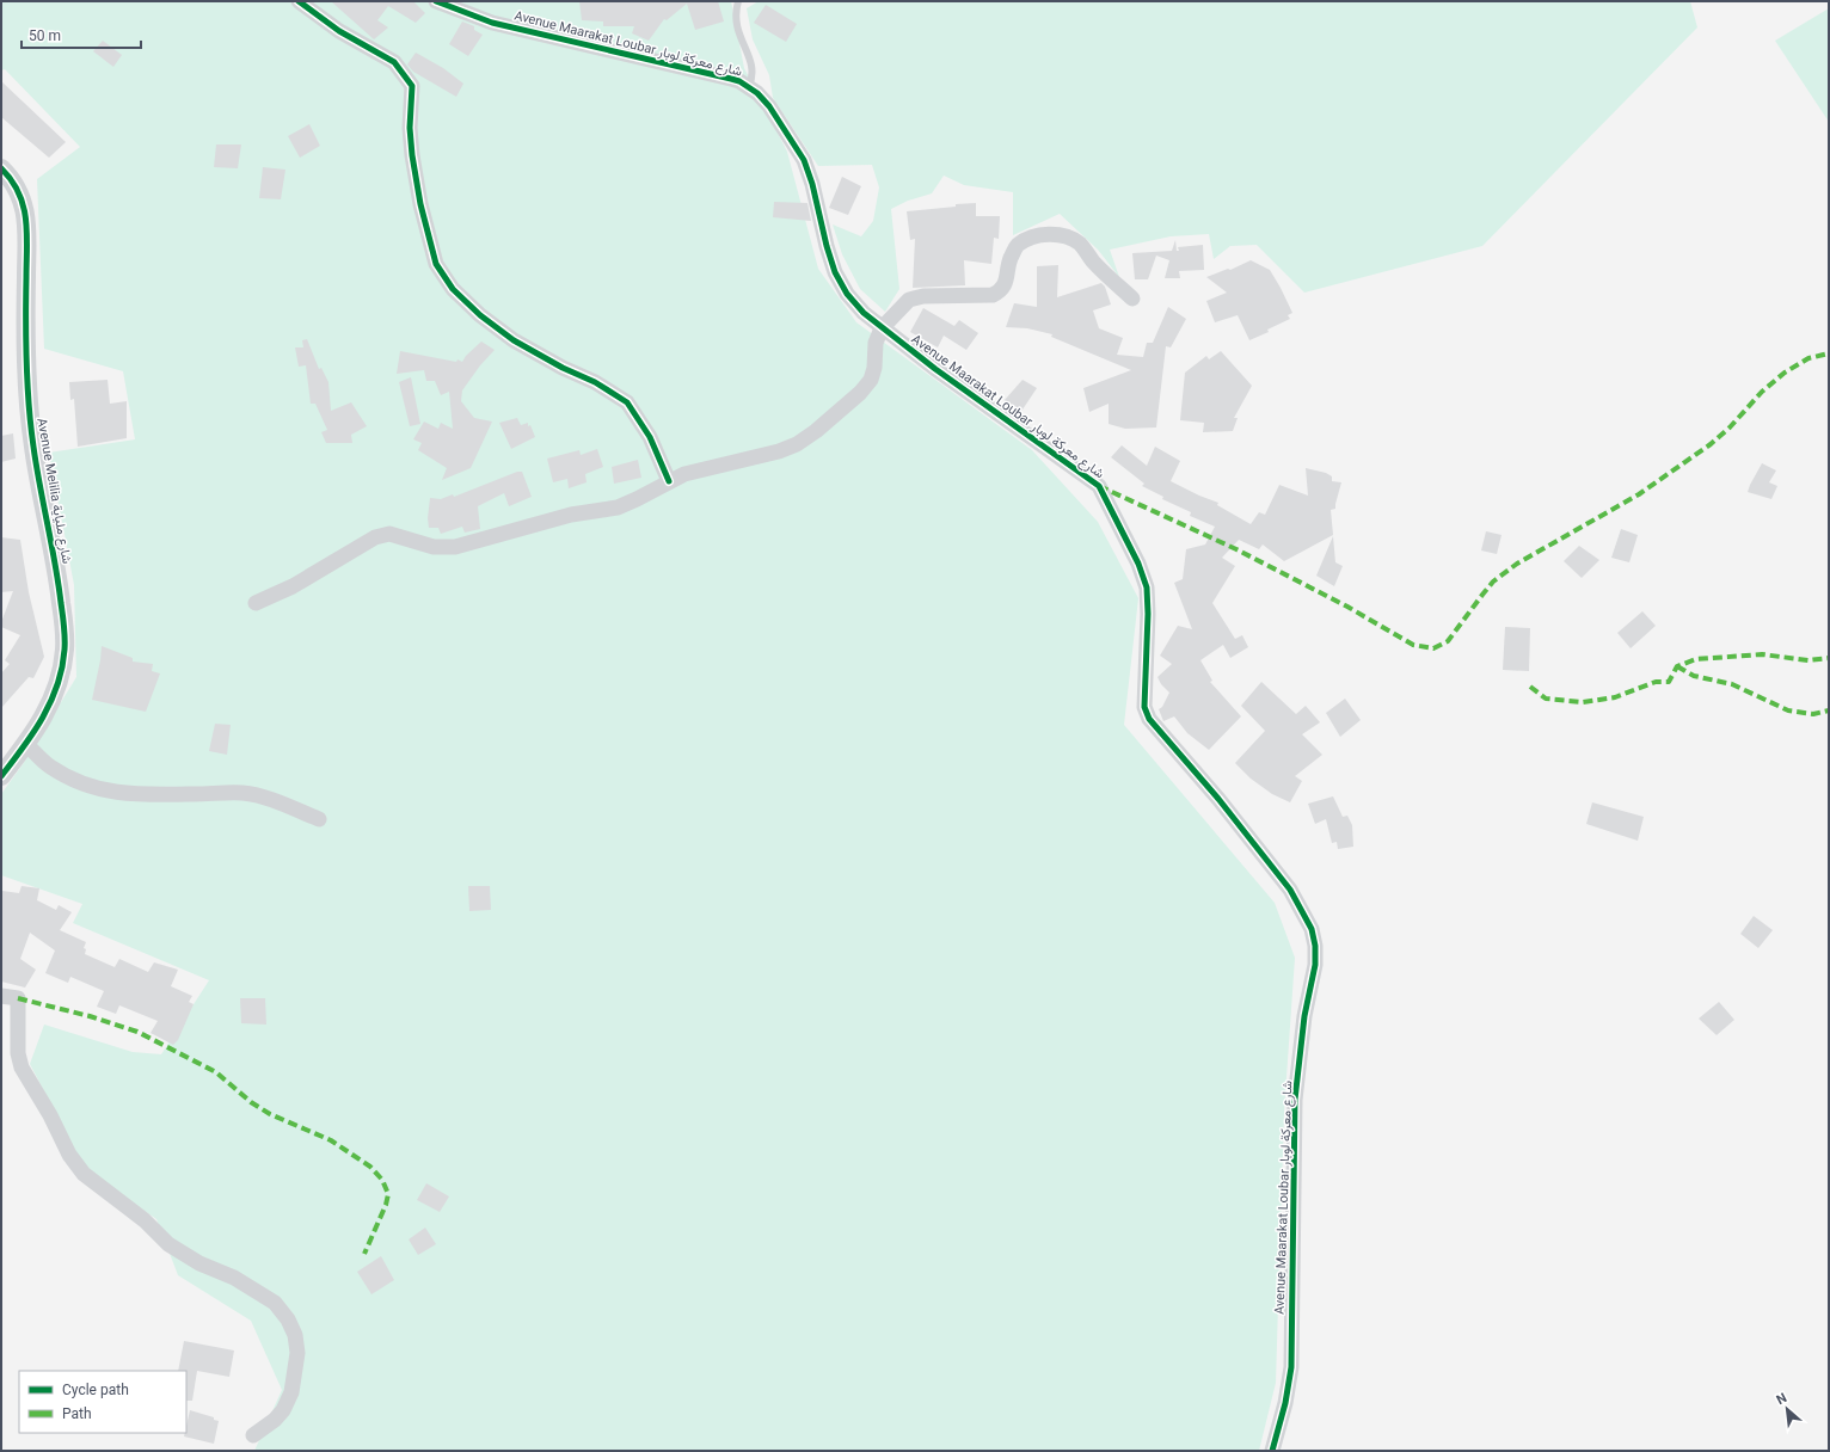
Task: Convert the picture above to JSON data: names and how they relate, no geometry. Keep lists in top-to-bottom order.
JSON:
{
  "streets": {
    "street": ["Avenue Maarakat Loubar شارع معركة لوبار", "Avenue Melilia شارع ملياية"]
  },
  "legend": ["Cycle path", "Path"],
  "scale_bar": "50 m",
  "north": "top left"
}
